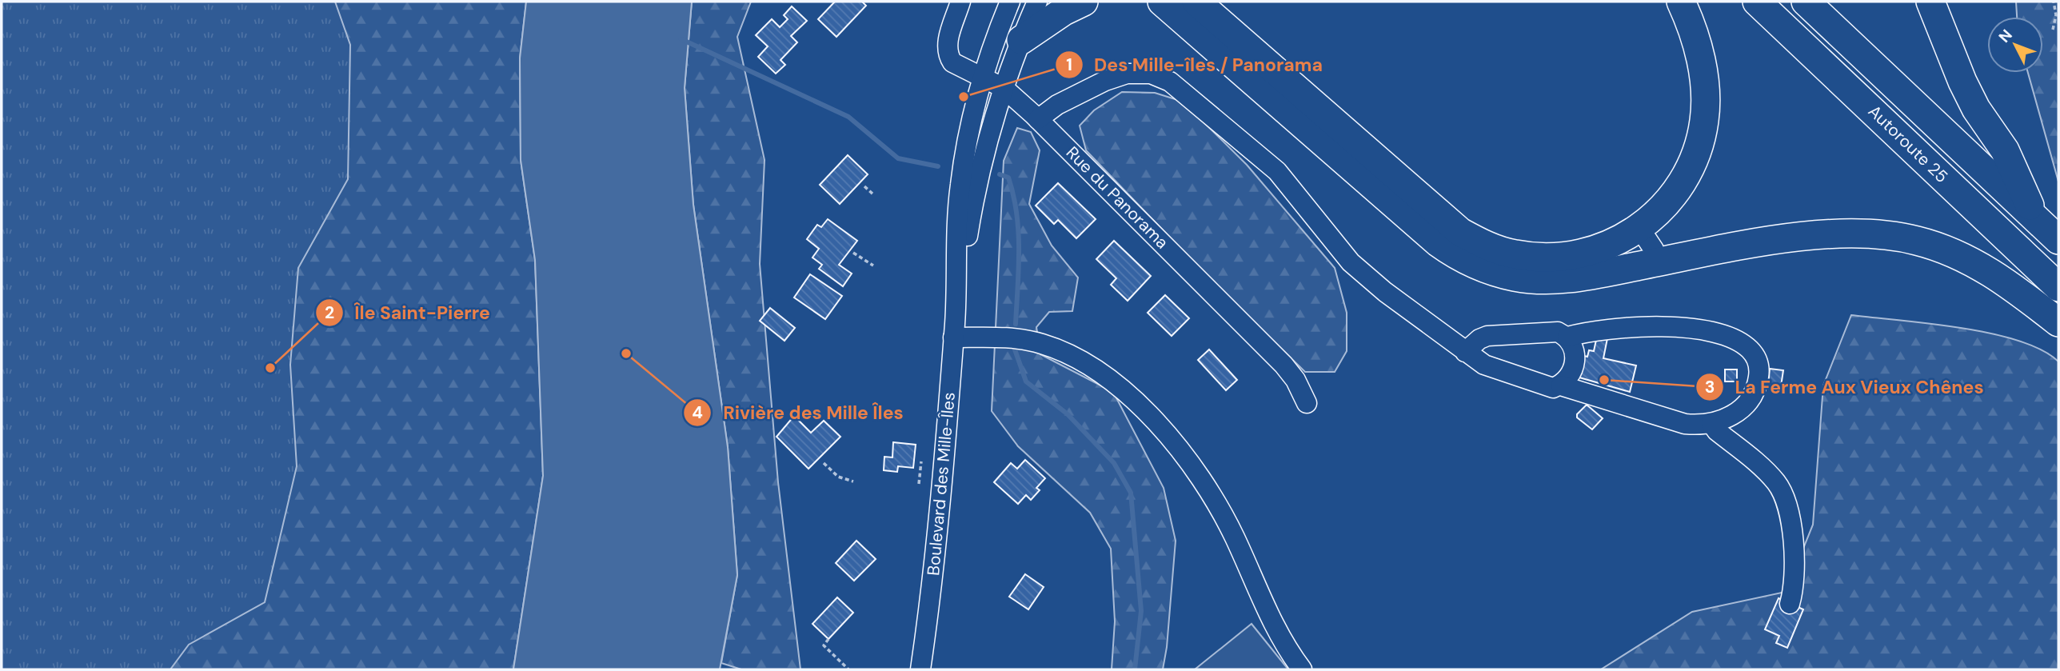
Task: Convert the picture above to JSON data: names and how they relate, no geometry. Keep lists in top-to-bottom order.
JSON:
{
  "streets": {
    "highway": ["Autoroute 25"],
    "street": ["Rue du Panorama", "Boulevard des Mille-Îles"]
  },
  "crossings": [
    ["Rue du Panorama", "Boulevard des Mille-Îles"]
  ],
  "places": [
    "Des Mille-îles / Panorama",
    "Rivière des Mille Îles",
    "Île Saint-Pierre",
    "La Ferme Aux Vieux Chênes"
  ],
  "north": "top left"
}
